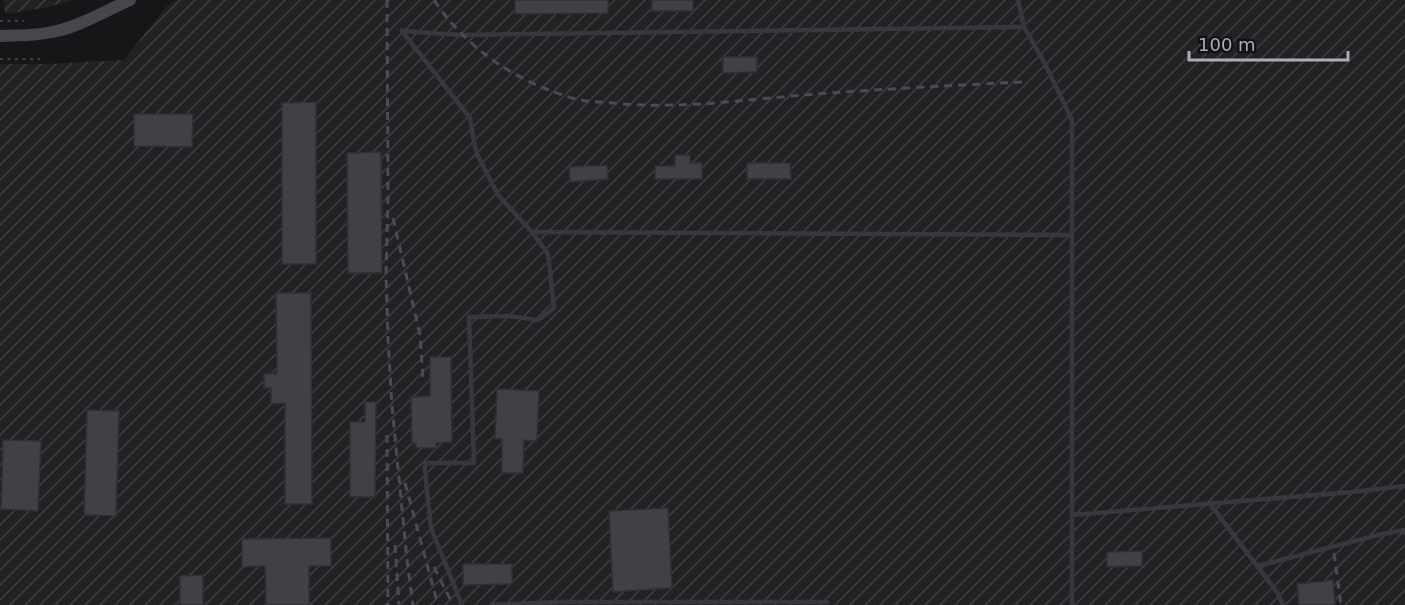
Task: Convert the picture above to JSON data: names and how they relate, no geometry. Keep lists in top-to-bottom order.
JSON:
{
  "scale_bar": "100 m"
}
